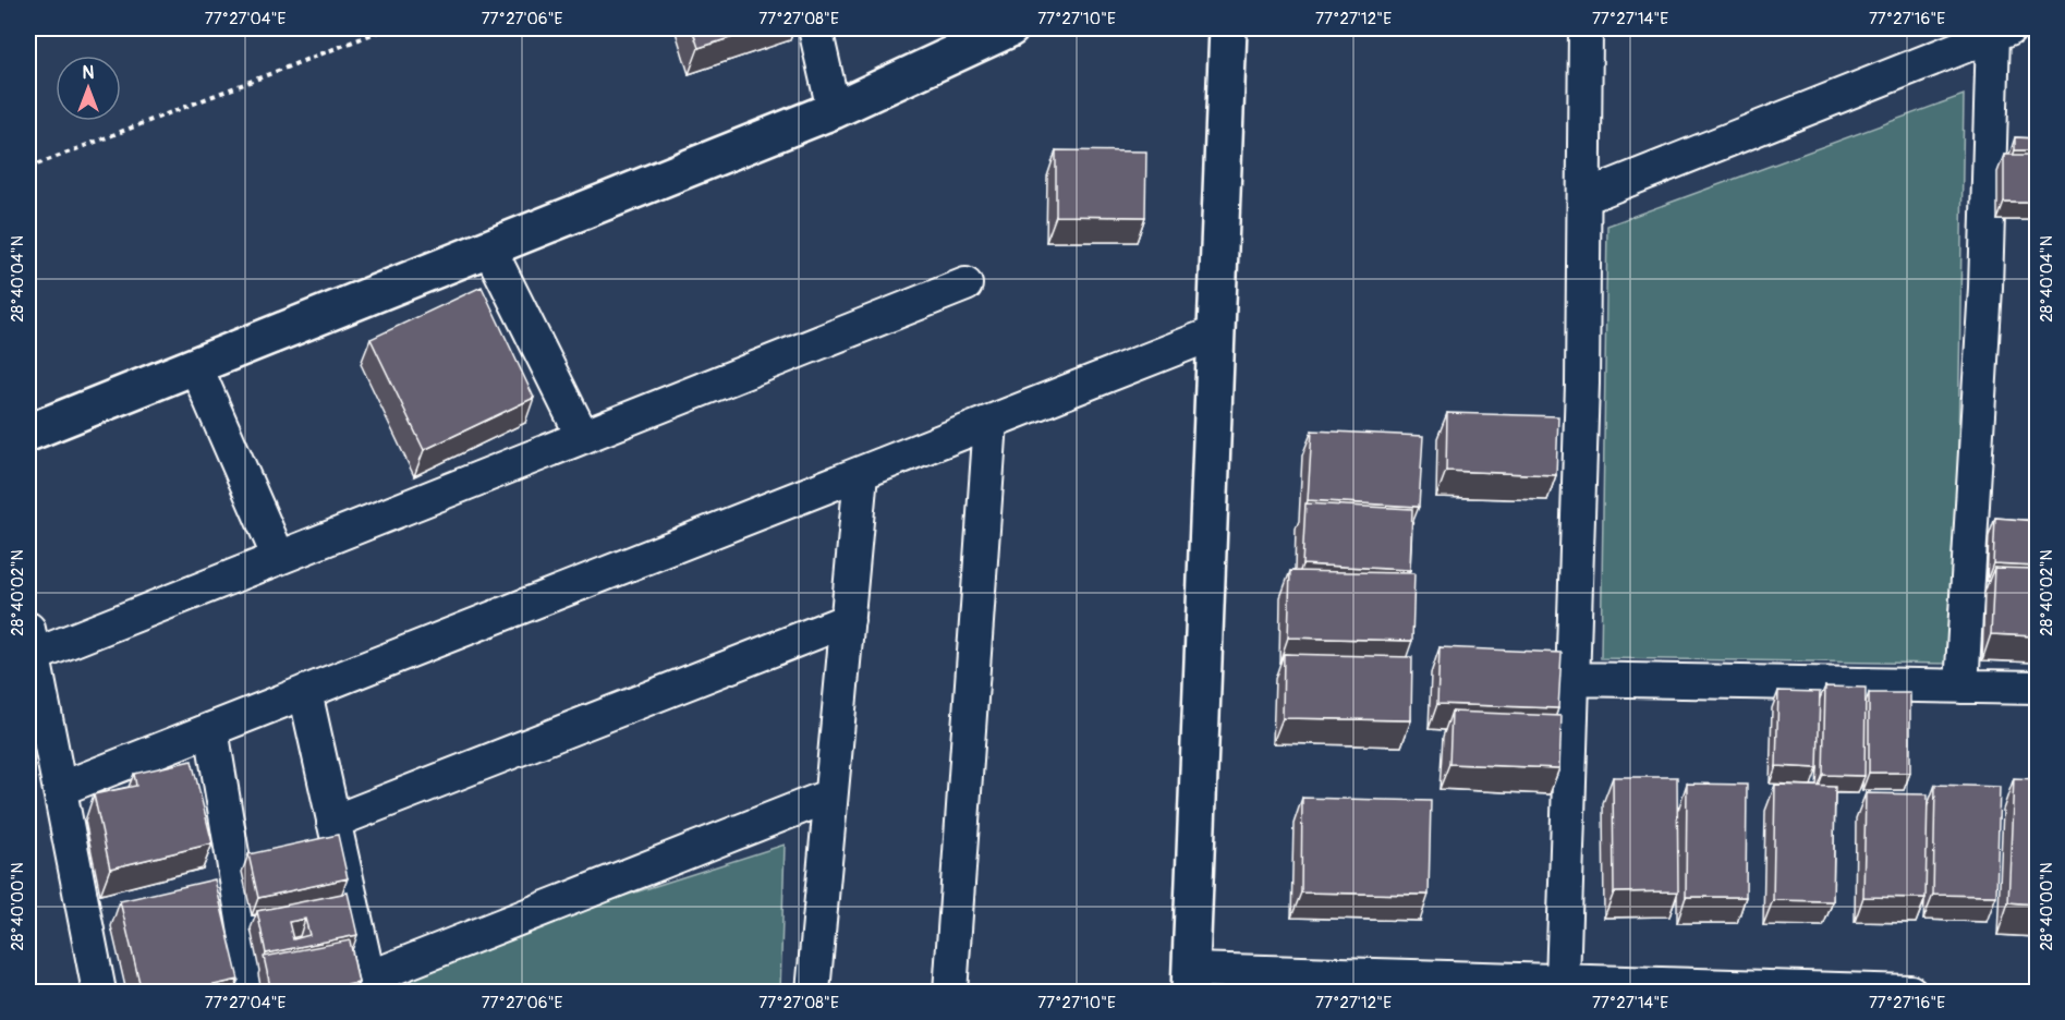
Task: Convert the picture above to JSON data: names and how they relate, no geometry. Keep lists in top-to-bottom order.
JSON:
{
  "north": "top",
  "coordinates": [
    "77°27'04\"E",
    "77°27'06\"E",
    "77°27'08\"E",
    "77°27'10\"E",
    "77°27'12\"E",
    "77°27'14\"E",
    "77°27'16\"E",
    "28°40'04\"N",
    "28°40'02\"N",
    "28°40'00\"N"
  ]
}
